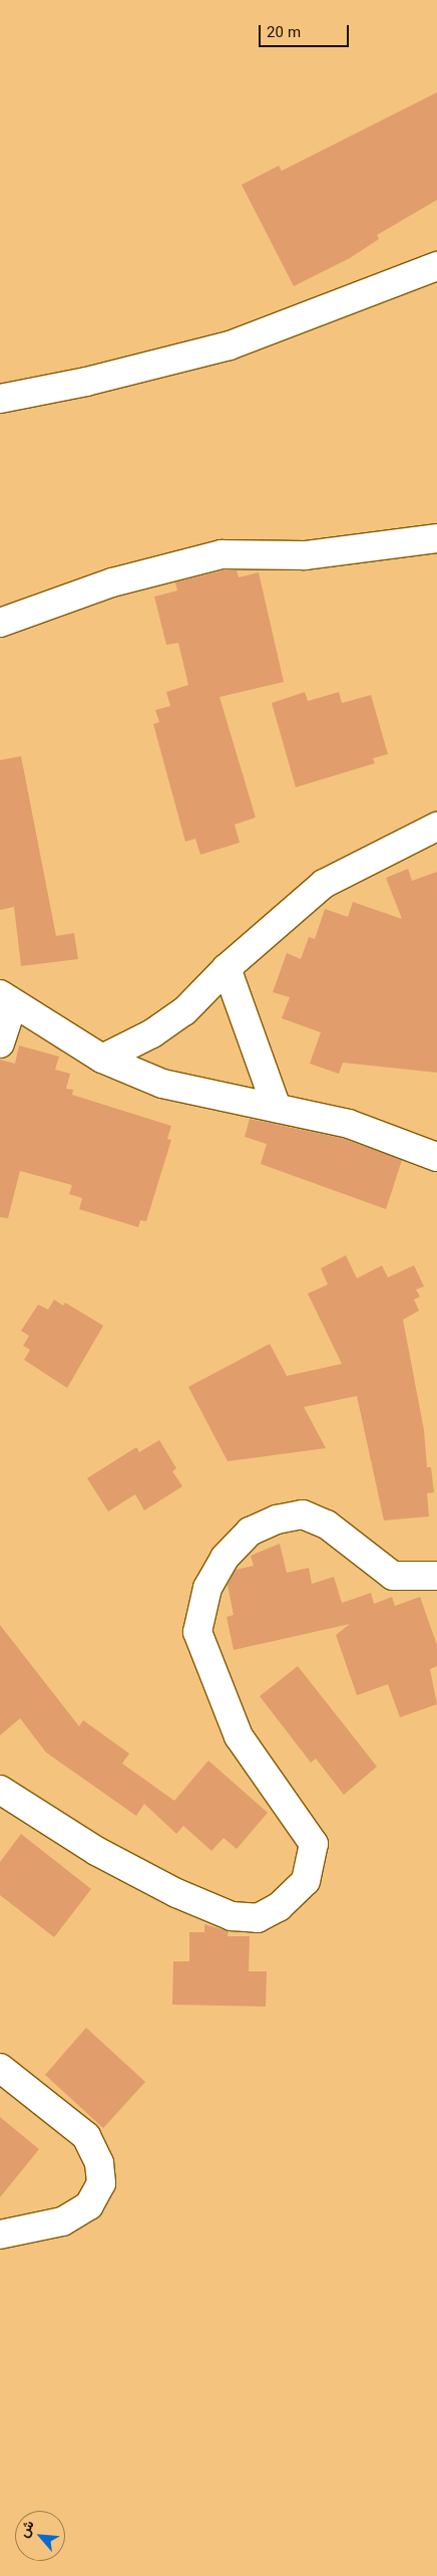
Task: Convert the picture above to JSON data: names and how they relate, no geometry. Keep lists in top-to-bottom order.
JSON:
{
  "scale_bar": "20 m",
  "north": "top left"
}
